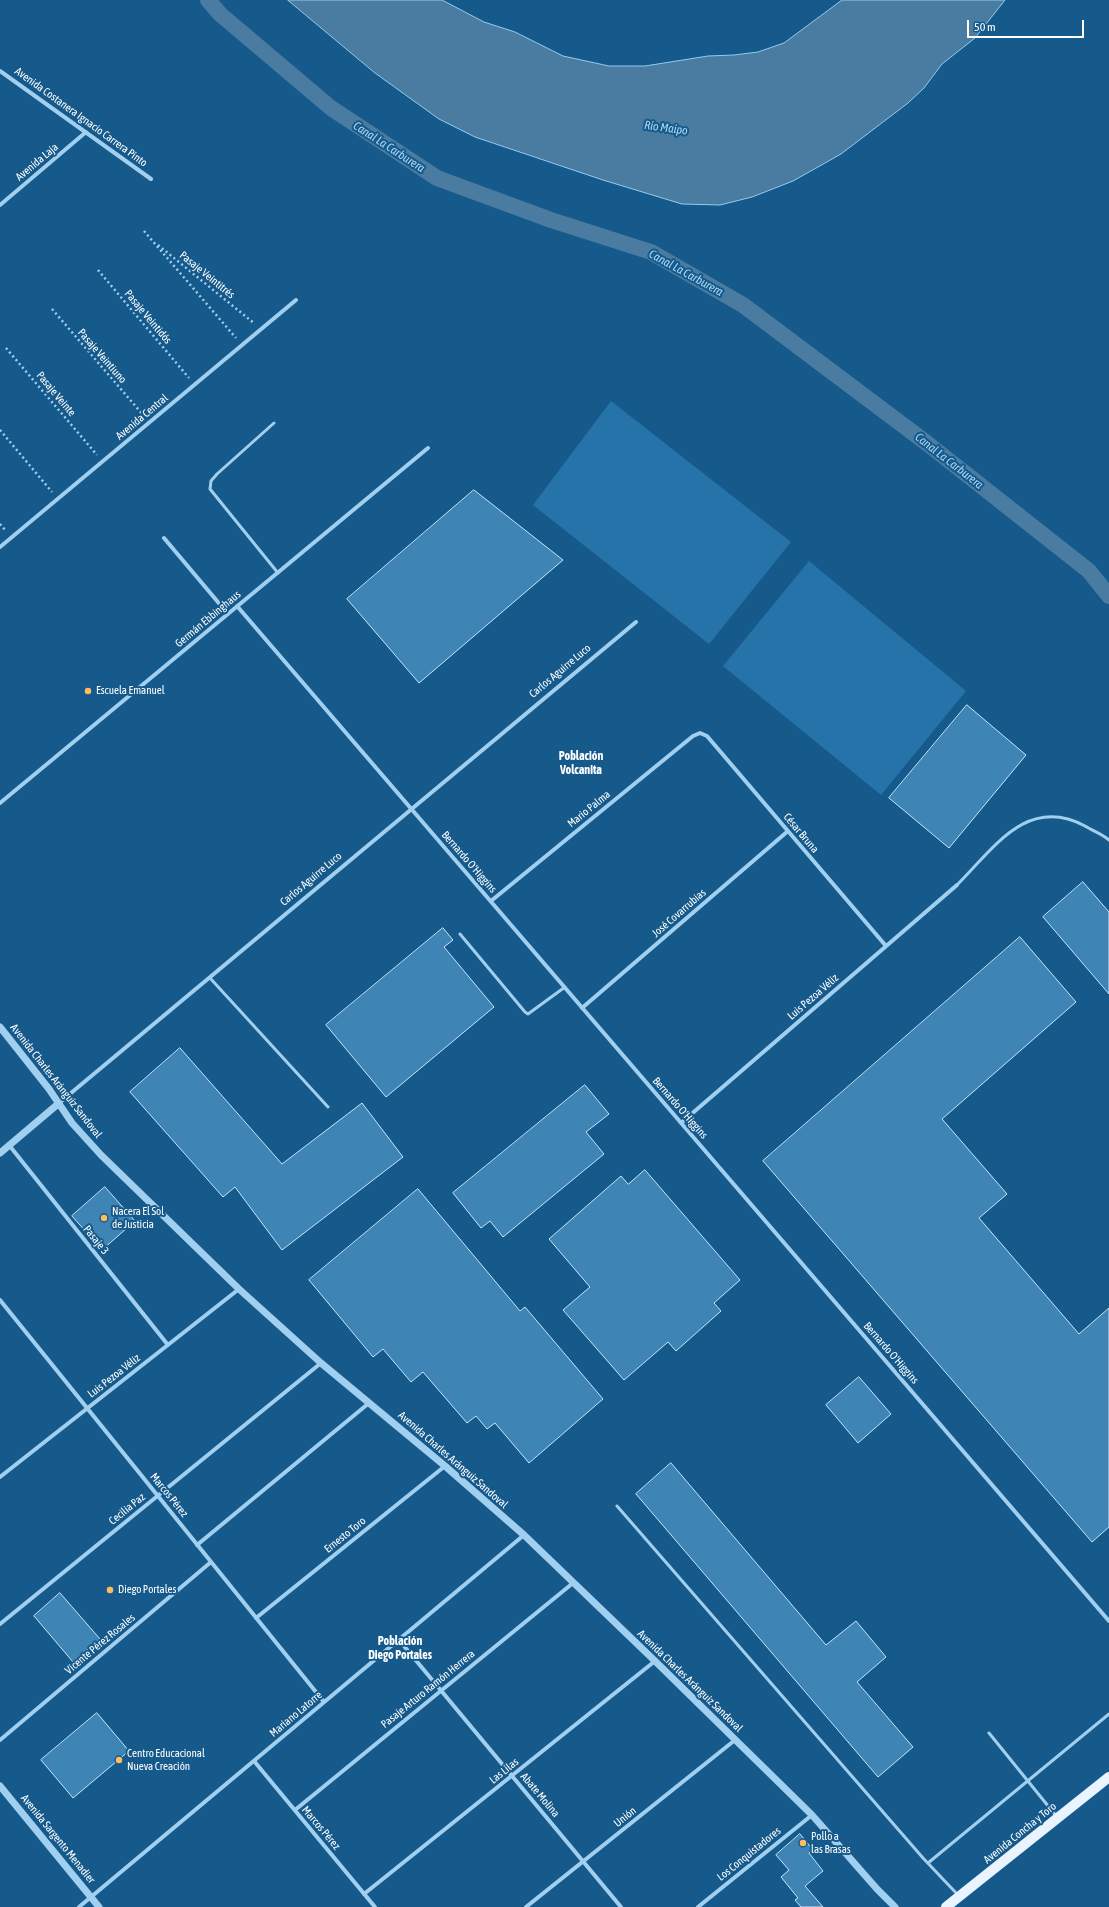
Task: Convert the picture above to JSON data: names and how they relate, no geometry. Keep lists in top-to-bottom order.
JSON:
{
  "streets": {
    "main road": ["Avenida Concha y Toro"],
    "street": [
      "Avenida Costanera Ignacio Carrera Pinto",
      "Avenida Laja",
      "Avenida Central",
      "Germán Ebbinghaus",
      "Carlos Aguirre Luco",
      "Mario Palma",
      "César Bruna",
      "Bernardo O'Higgins",
      "José Covarrubias",
      "Luis Pezoa Véliz",
      "Avenida Charles Aránguiz Sandoval",
      "Pasaje 3",
      "Marcos Pérez",
      "Cecilia Paz",
      "Ernesto Toro",
      "Vicente Pérez Rosales",
      "Pasaje Arturo Ramón Herrera",
      "Mariano Latorre",
      "Las Lilas",
      "Abate Molina",
      "Unión",
      "Avenida Sargento Menadier",
      "Los Conquistadores"
    ],
    "path": [
      "Pasaje Veintitrés",
      "Pasaje Veintidós",
      "Pasaje Veintiuno",
      "Pasaje Veinte"
    ]
  },
  "crossings": [
    ["Avenida Costanera Ignacio Carrera Pinto", "Avenida Laja"],
    ["Germán Ebbinghaus", "Bernardo O'Higgins"],
    ["Carlos Aguirre Luco", "Bernardo O'Higgins"],
    ["Carlos Aguirre Luco", "Avenida Charles Aránguiz Sandoval"],
    ["Carlos Aguirre Luco", "Pasaje 3"],
    ["Mario Palma", "César Bruna"],
    ["Mario Palma", "Bernardo O'Higgins"],
    ["César Bruna", "José Covarrubias"],
    ["César Bruna", "Luis Pezoa Véliz"],
    ["Bernardo O'Higgins", "José Covarrubias"],
    ["Bernardo O'Higgins", "Luis Pezoa Véliz"],
    ["Luis Pezoa Véliz", "Avenida Charles Aránguiz Sandoval"],
    ["Luis Pezoa Véliz", "Pasaje 3"],
    ["Luis Pezoa Véliz", "Marcos Pérez"],
    ["Avenida Charles Aránguiz Sandoval", "Cecilia Paz"],
    ["Avenida Charles Aránguiz Sandoval", "Ernesto Toro"],
    ["Avenida Charles Aránguiz Sandoval", "Pasaje Arturo Ramón Herrera"],
    ["Avenida Charles Aránguiz Sandoval", "Mariano Latorre"],
    ["Avenida Charles Aránguiz Sandoval", "Las Lilas"],
    ["Avenida Charles Aránguiz Sandoval", "Unión"],
    ["Avenida Charles Aránguiz Sandoval", "Los Conquistadores"],
    ["Marcos Pérez", "Cecilia Paz"],
    ["Marcos Pérez", "Ernesto Toro"],
    ["Marcos Pérez", "Vicente Pérez Rosales"],
    ["Marcos Pérez", "Pasaje Arturo Ramón Herrera"],
    ["Marcos Pérez", "Mariano Latorre"],
    ["Marcos Pérez", "Las Lilas"],
    ["Pasaje Arturo Ramón Herrera", "Abate Molina"],
    ["Mariano Latorre", "Abate Molina"],
    ["Mariano Latorre", "Avenida Sargento Menadier"],
    ["Las Lilas", "Abate Molina"],
    ["Abate Molina", "Unión"]
  ],
  "districts": ["Población Volcanita", "Población Diego Portales"],
  "water": ["Río Maipo", "Canal La Carburera"],
  "places": [
    "Escuela Emanuel",
    "Nacera El Sol de Justicia",
    "Diego Portales",
    "Centro Educacional Nueva Creación",
    "Pollo a las Brasas"
  ],
  "scale_bar": "50 m"
}
